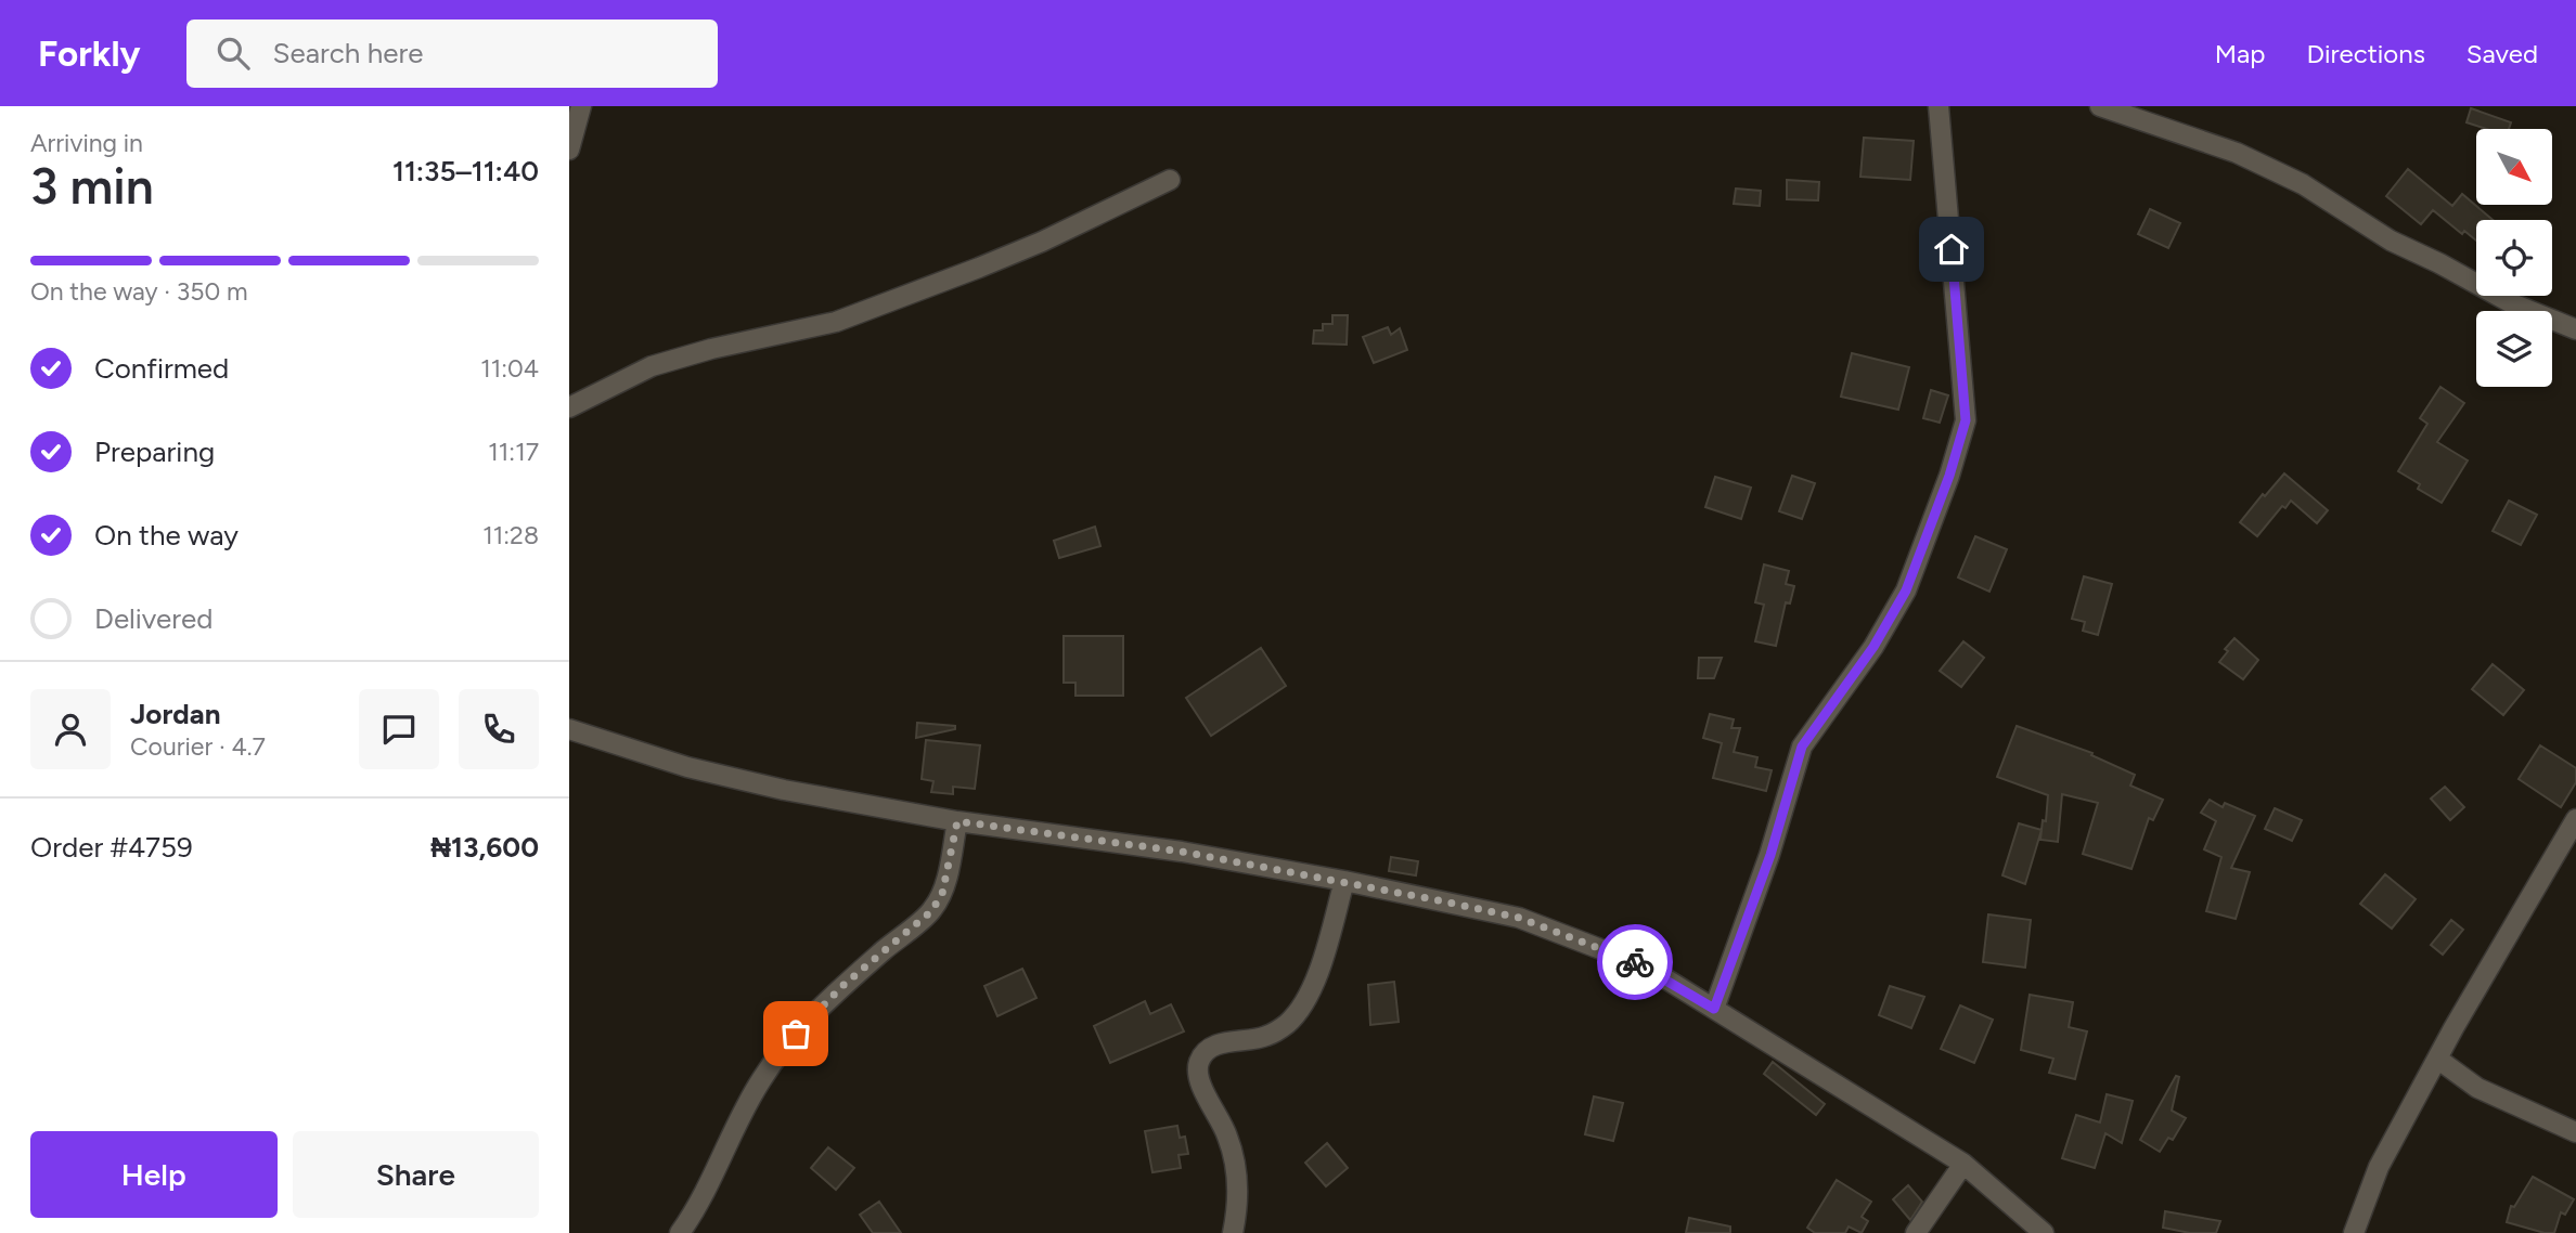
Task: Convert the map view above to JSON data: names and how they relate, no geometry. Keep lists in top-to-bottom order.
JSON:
{
  "north": "bottom right",
  "page": {
    "header": "Forkly",
    "search": "Search here",
    "nav": ["Map", "Directions", "Saved"],
    "heading": ["3 min", "Arriving in", "11:35–11:40"],
    "panel": [
      "Jordan",
      "Courier · 4.7",
      "Order #4759",
      "₦13,600"
    ],
    "bar": "On the way · 350 m",
    "list": [
      ["Confirmed", "11:04"],
      ["Preparing", "11:17"],
      ["On the way", "11:28"],
      "Delivered"
    ],
    "buttons": ["Help", "Share"]
  }
}
